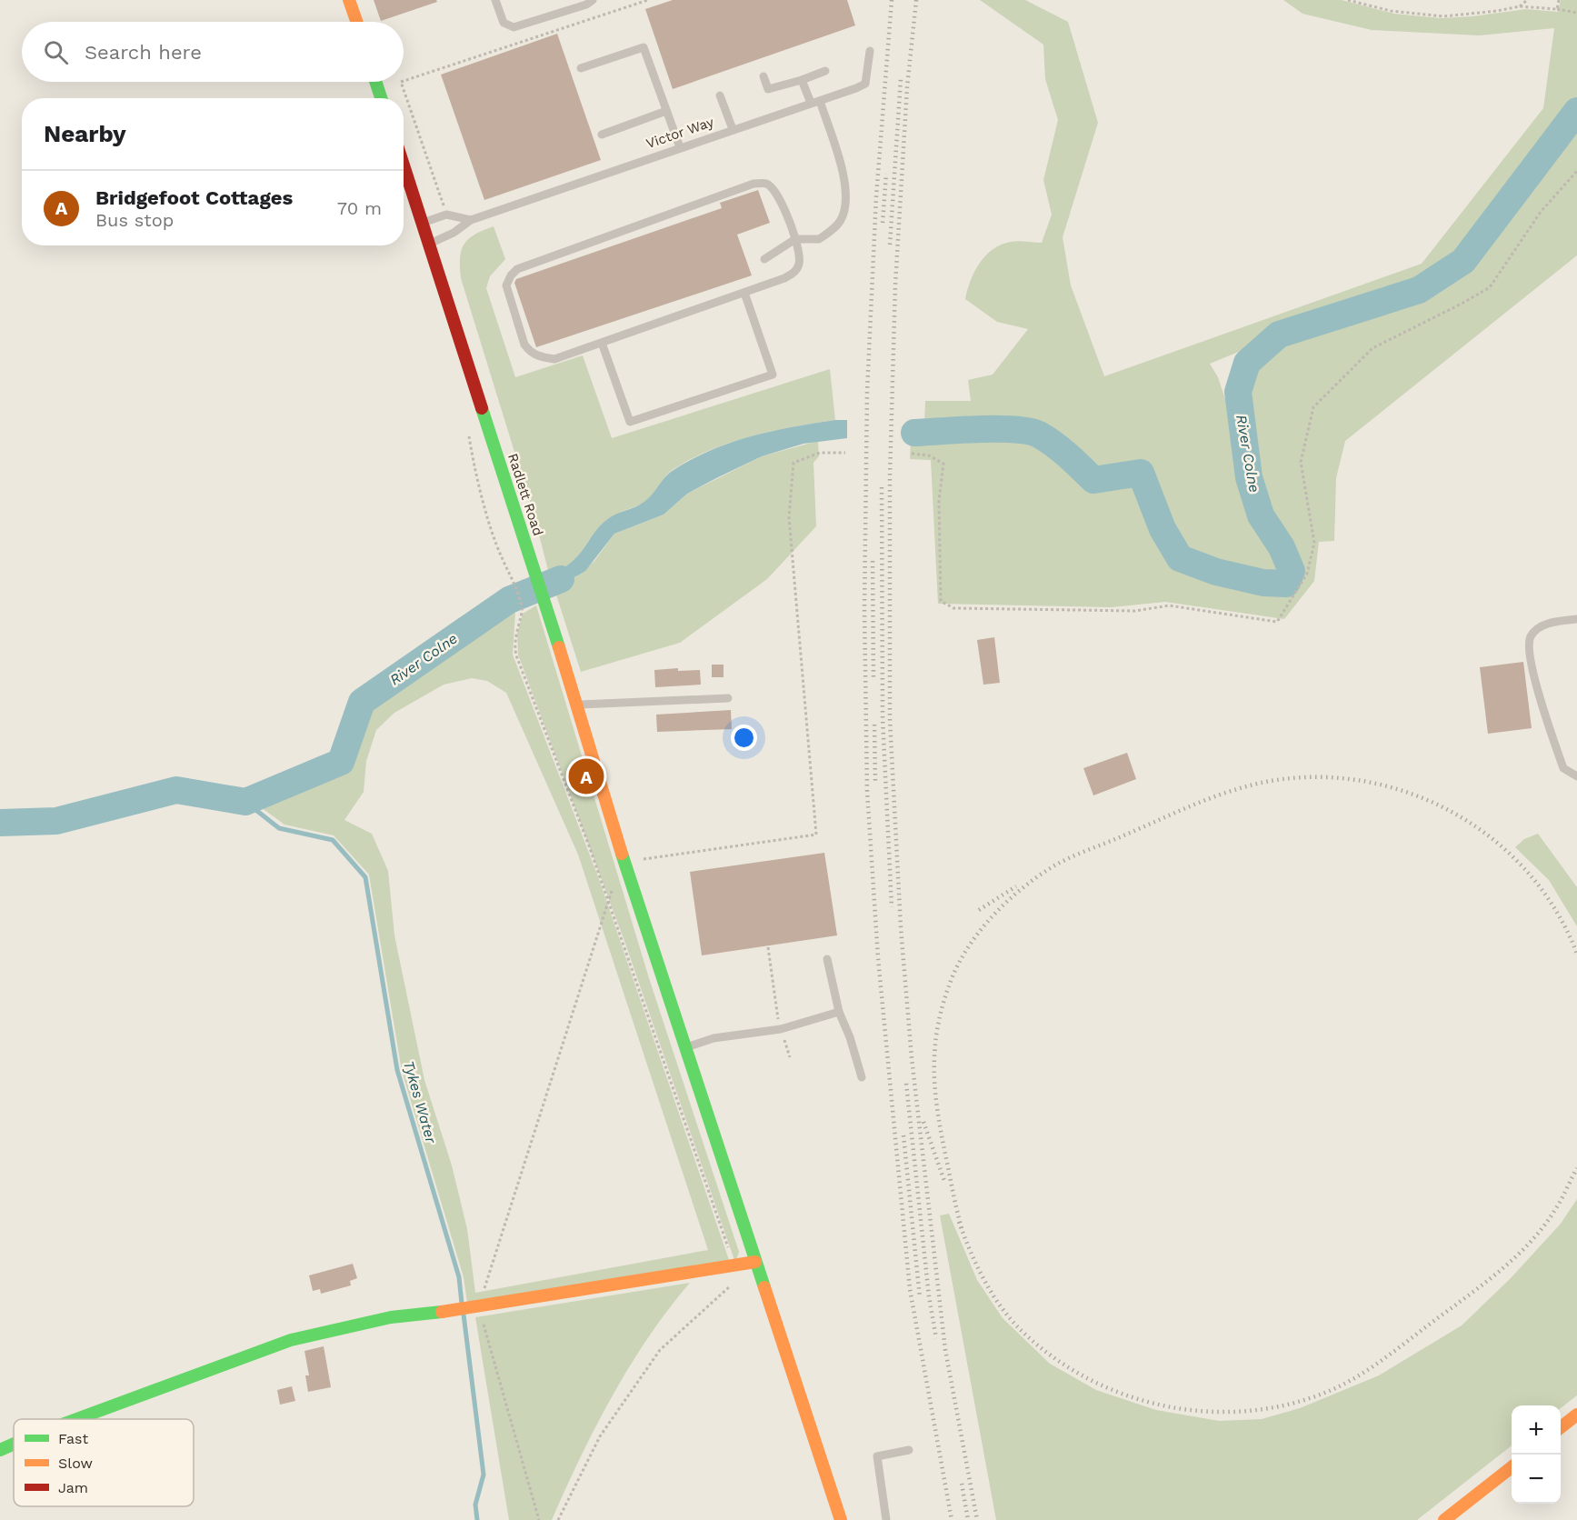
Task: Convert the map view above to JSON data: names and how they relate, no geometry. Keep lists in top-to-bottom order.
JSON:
{
  "streets": {
    "main road": ["Radlett Road"],
    "lane": ["Victor Way"]
  },
  "crossings": [
    ["Victor Way", "Radlett Road"]
  ],
  "water": ["River Colne", "Tykes Water"],
  "legend": ["Fast", "Slow", "Jam"],
  "page": {
    "search": "Search here",
    "heading": "Nearby",
    "list": [
      {
        "mark": "A",
        "name": "Bridgefoot Cottages",
        "note": "Bus stop",
        "value": "70 m"
      }
    ],
    "pins": "A",
    "map_buttons": ["+", "−"]
  }
}
